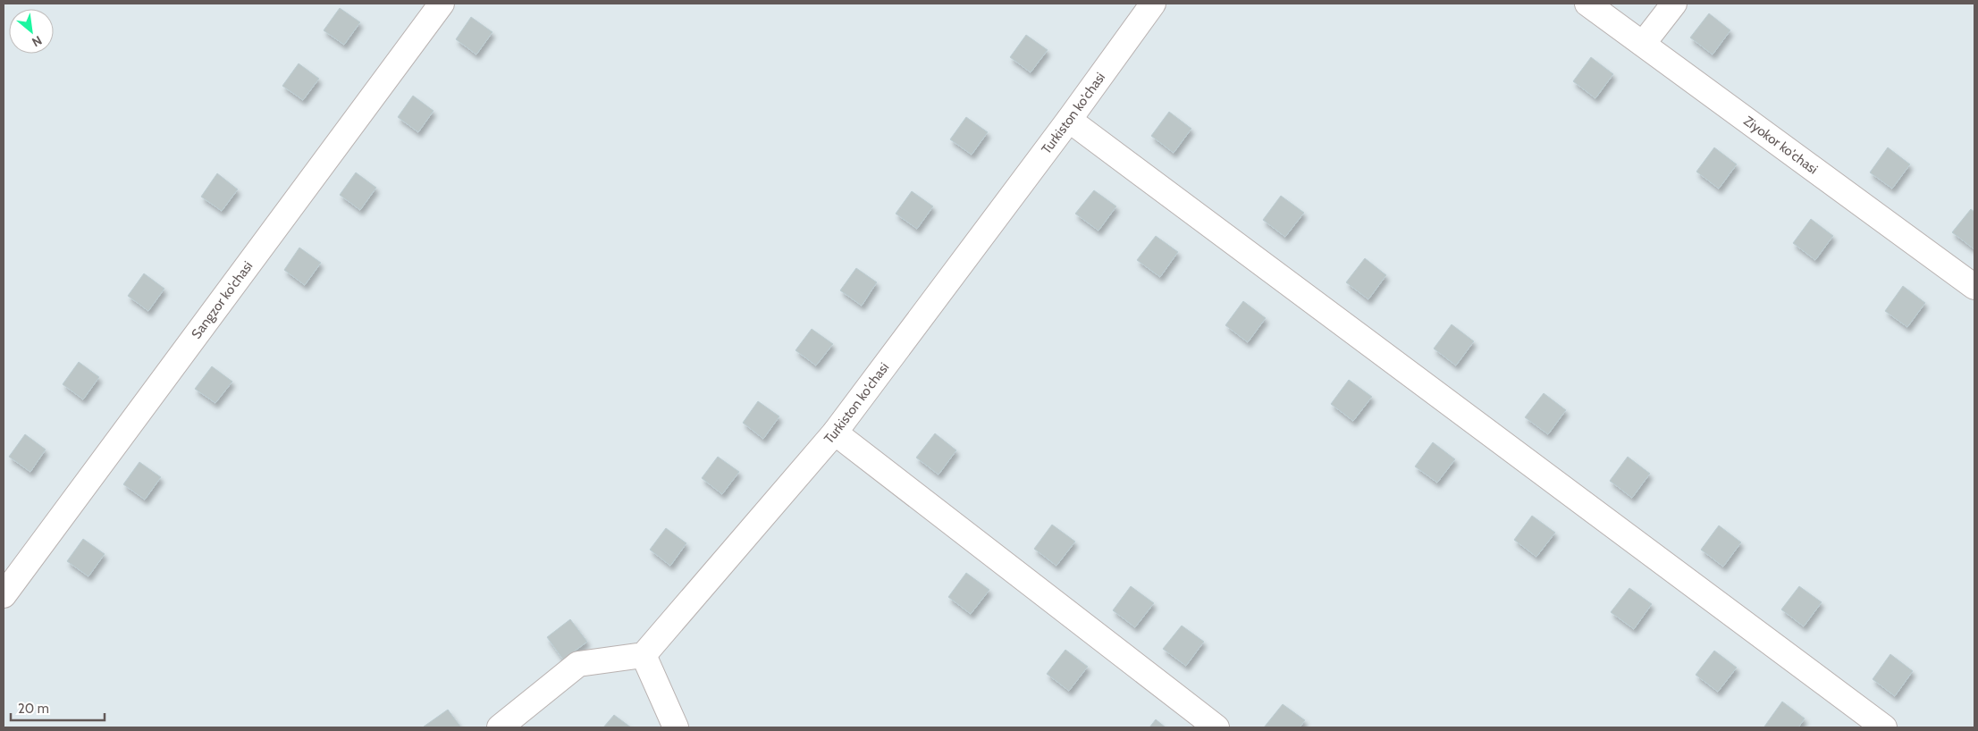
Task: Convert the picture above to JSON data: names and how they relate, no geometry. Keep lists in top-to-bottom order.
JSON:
{
  "streets": {
    "street": ["Turkiston ko'chasi", "Ziyokor ko'chasi", "Sangzor ko'chasi"]
  },
  "scale_bar": "20 m",
  "north": "bottom right"
}
